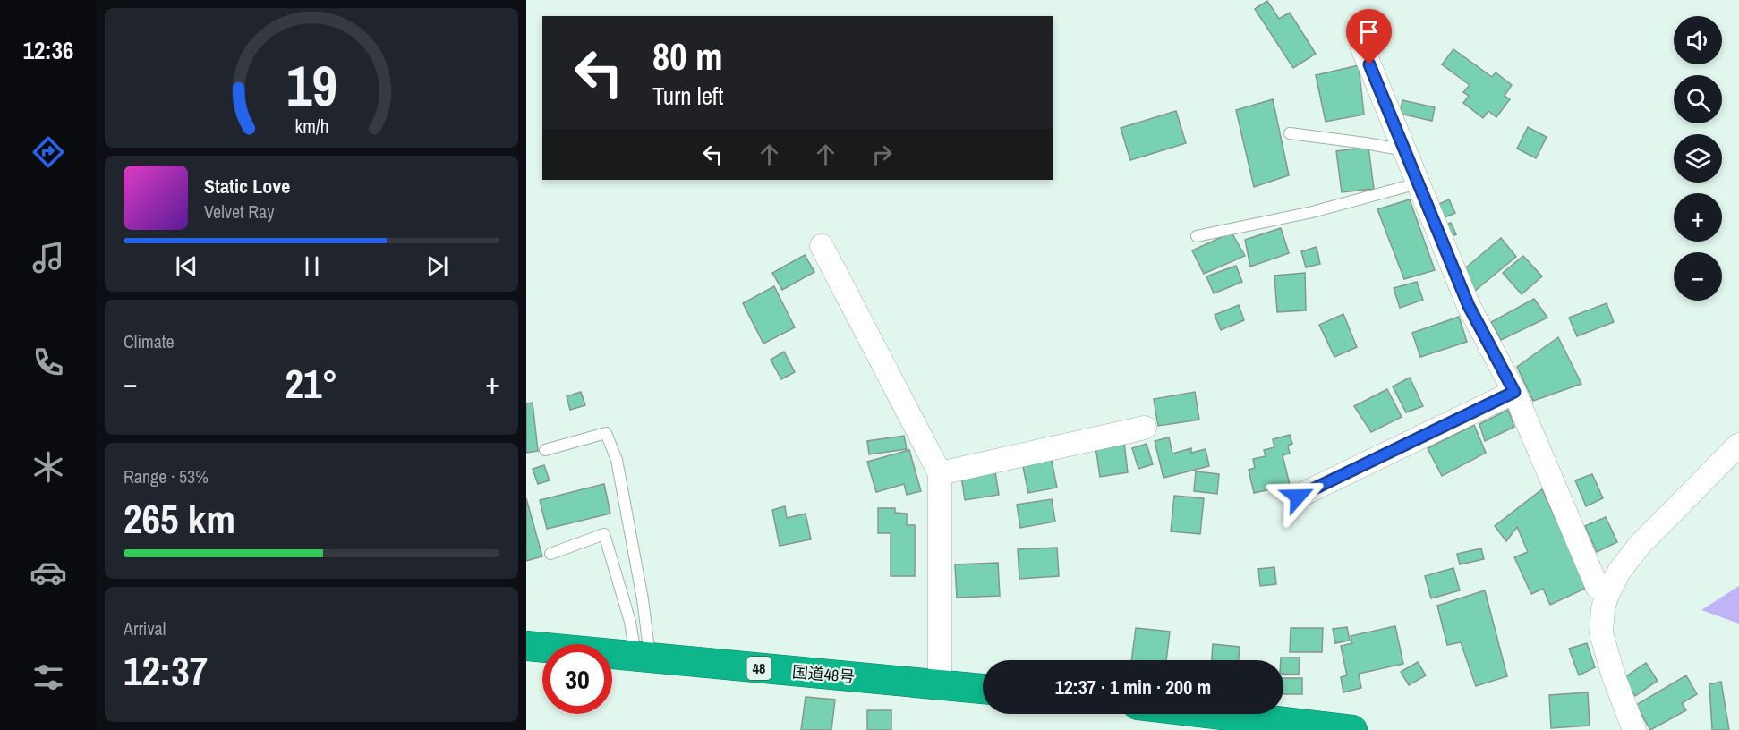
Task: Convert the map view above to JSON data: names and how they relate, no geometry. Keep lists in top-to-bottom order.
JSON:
{
  "streets": {
    "highway": ["48", "国道48号"]
  },
  "page": {
    "tabs": "12:36",
    "map_buttons": ["+", "−"],
    "turn": ["80 m", "Turn left"],
    "song": ["Static Love", "Velvet Ray"],
    "tile": [
      "Climate",
      ["Range · 53%", "265 km"],
      ["Arrival", "12:37"]
    ],
    "heat": ["−", "21°", "+"],
    "limit": "30",
    "trip": "12:37 · 1 min · 200 m",
    "gauge": ["19", "km/h"]
  }
}
